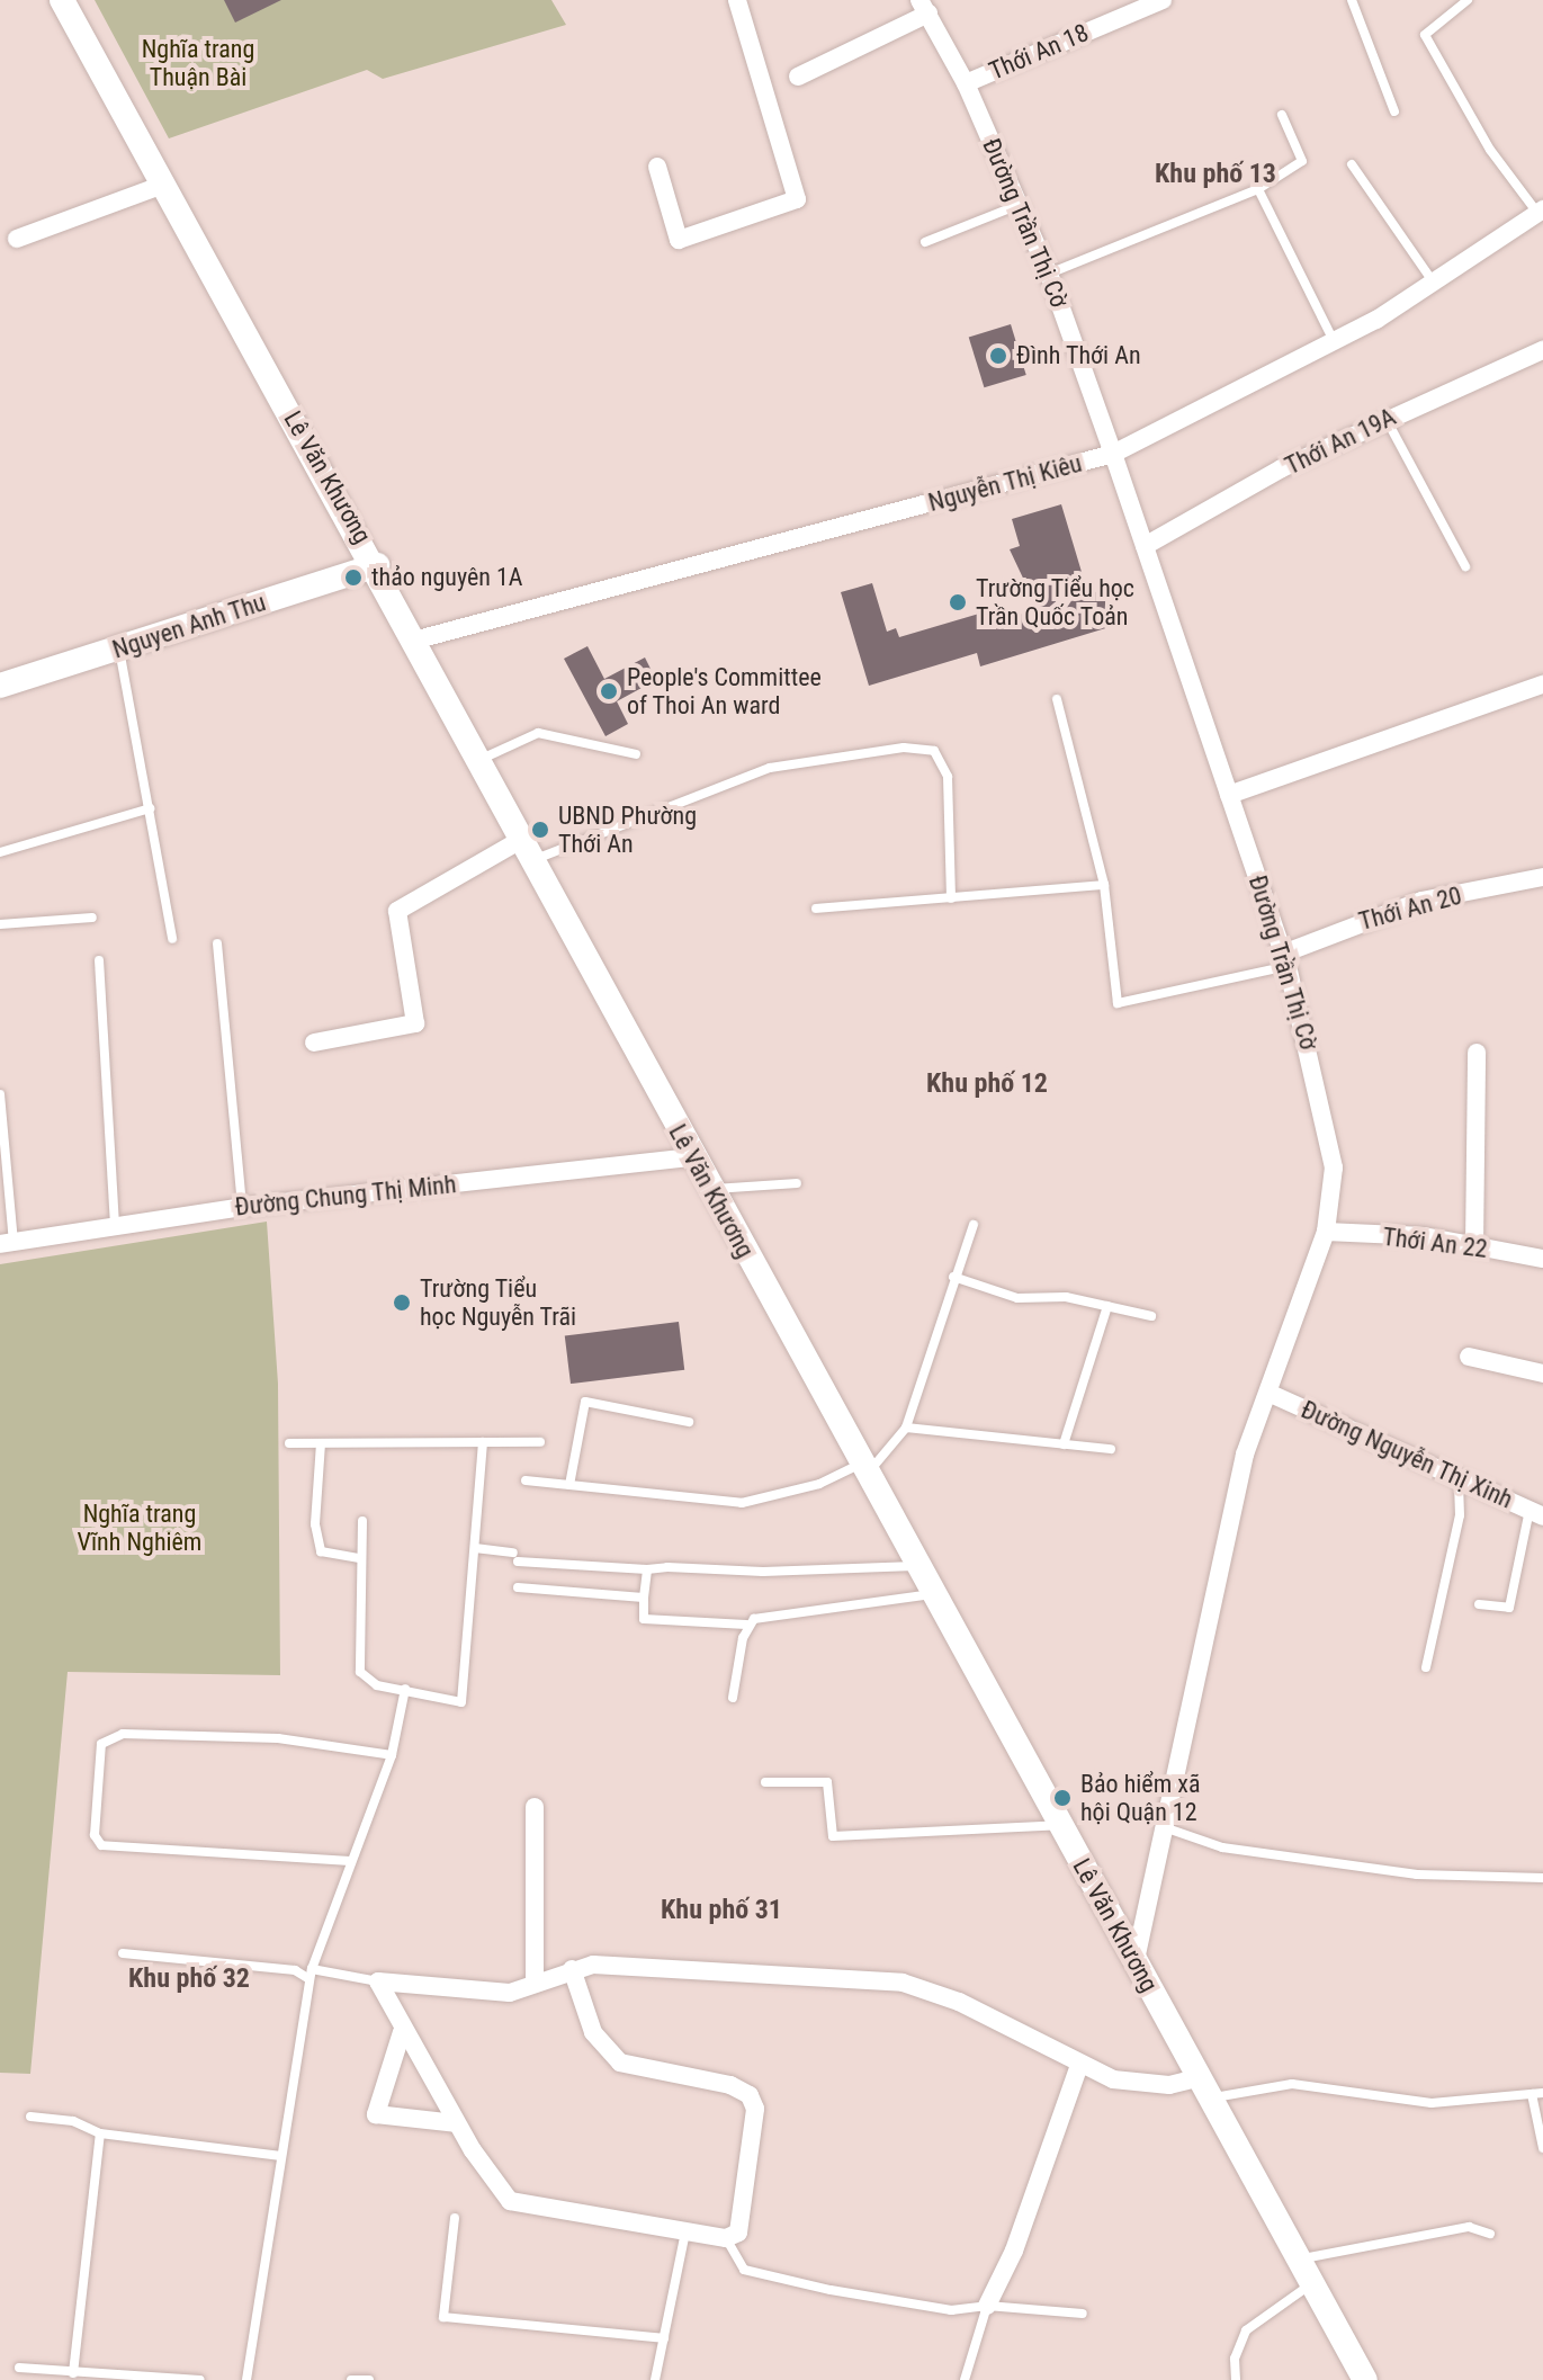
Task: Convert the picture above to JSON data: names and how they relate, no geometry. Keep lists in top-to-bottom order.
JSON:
{
  "streets": {
    "main road": ["Lê Văn Khương", "Nguyen Anh Thu"],
    "street": [
      "Thới An 18",
      "Đường Trần Thị Cờ",
      "Thới An 19A",
      "Nguyễn Thị Kiêu",
      "Thới An 20",
      "Đường Chung Thị Minh",
      "Thới An 22",
      "Đường Nguyễn Thị Xinh"
    ]
  },
  "crossings": [
    ["Thới An 18", "Đường Trần Thị Cờ"],
    ["Đường Trần Thị Cờ", "Thới An 19A"],
    ["Đường Trần Thị Cờ", "Lê Văn Khương"],
    ["Đường Trần Thị Cờ", "Nguyễn Thị Kiêu"],
    ["Đường Trần Thị Cờ", "Thới An 20"],
    ["Đường Trần Thị Cờ", "Thới An 22"],
    ["Đường Trần Thị Cờ", "Đường Nguyễn Thị Xinh"],
    ["Lê Văn Khương", "Nguyễn Thị Kiêu"],
    ["Lê Văn Khương", "Nguyen Anh Thu"],
    ["Lê Văn Khương", "Đường Chung Thị Minh"]
  ],
  "districts": [
    "Khu phố 13",
    "Khu phố 12",
    "Khu phố 31",
    "Khu phố 32"
  ],
  "parks": ["Nghĩa trang Thuận Bài", "Nghĩa trang Vĩnh Nghiêm"],
  "places": [
    "Đình Thới An",
    "thảo nguyên 1A",
    "Trường Tiểu học Trần Quốc Toản",
    "People's Committee of Thoi An ward",
    "UBND Phường Thới An",
    "Trường Tiểu học Nguyễn Trãi",
    "Bảo hiểm xã hội Quận 12"
  ]
}
